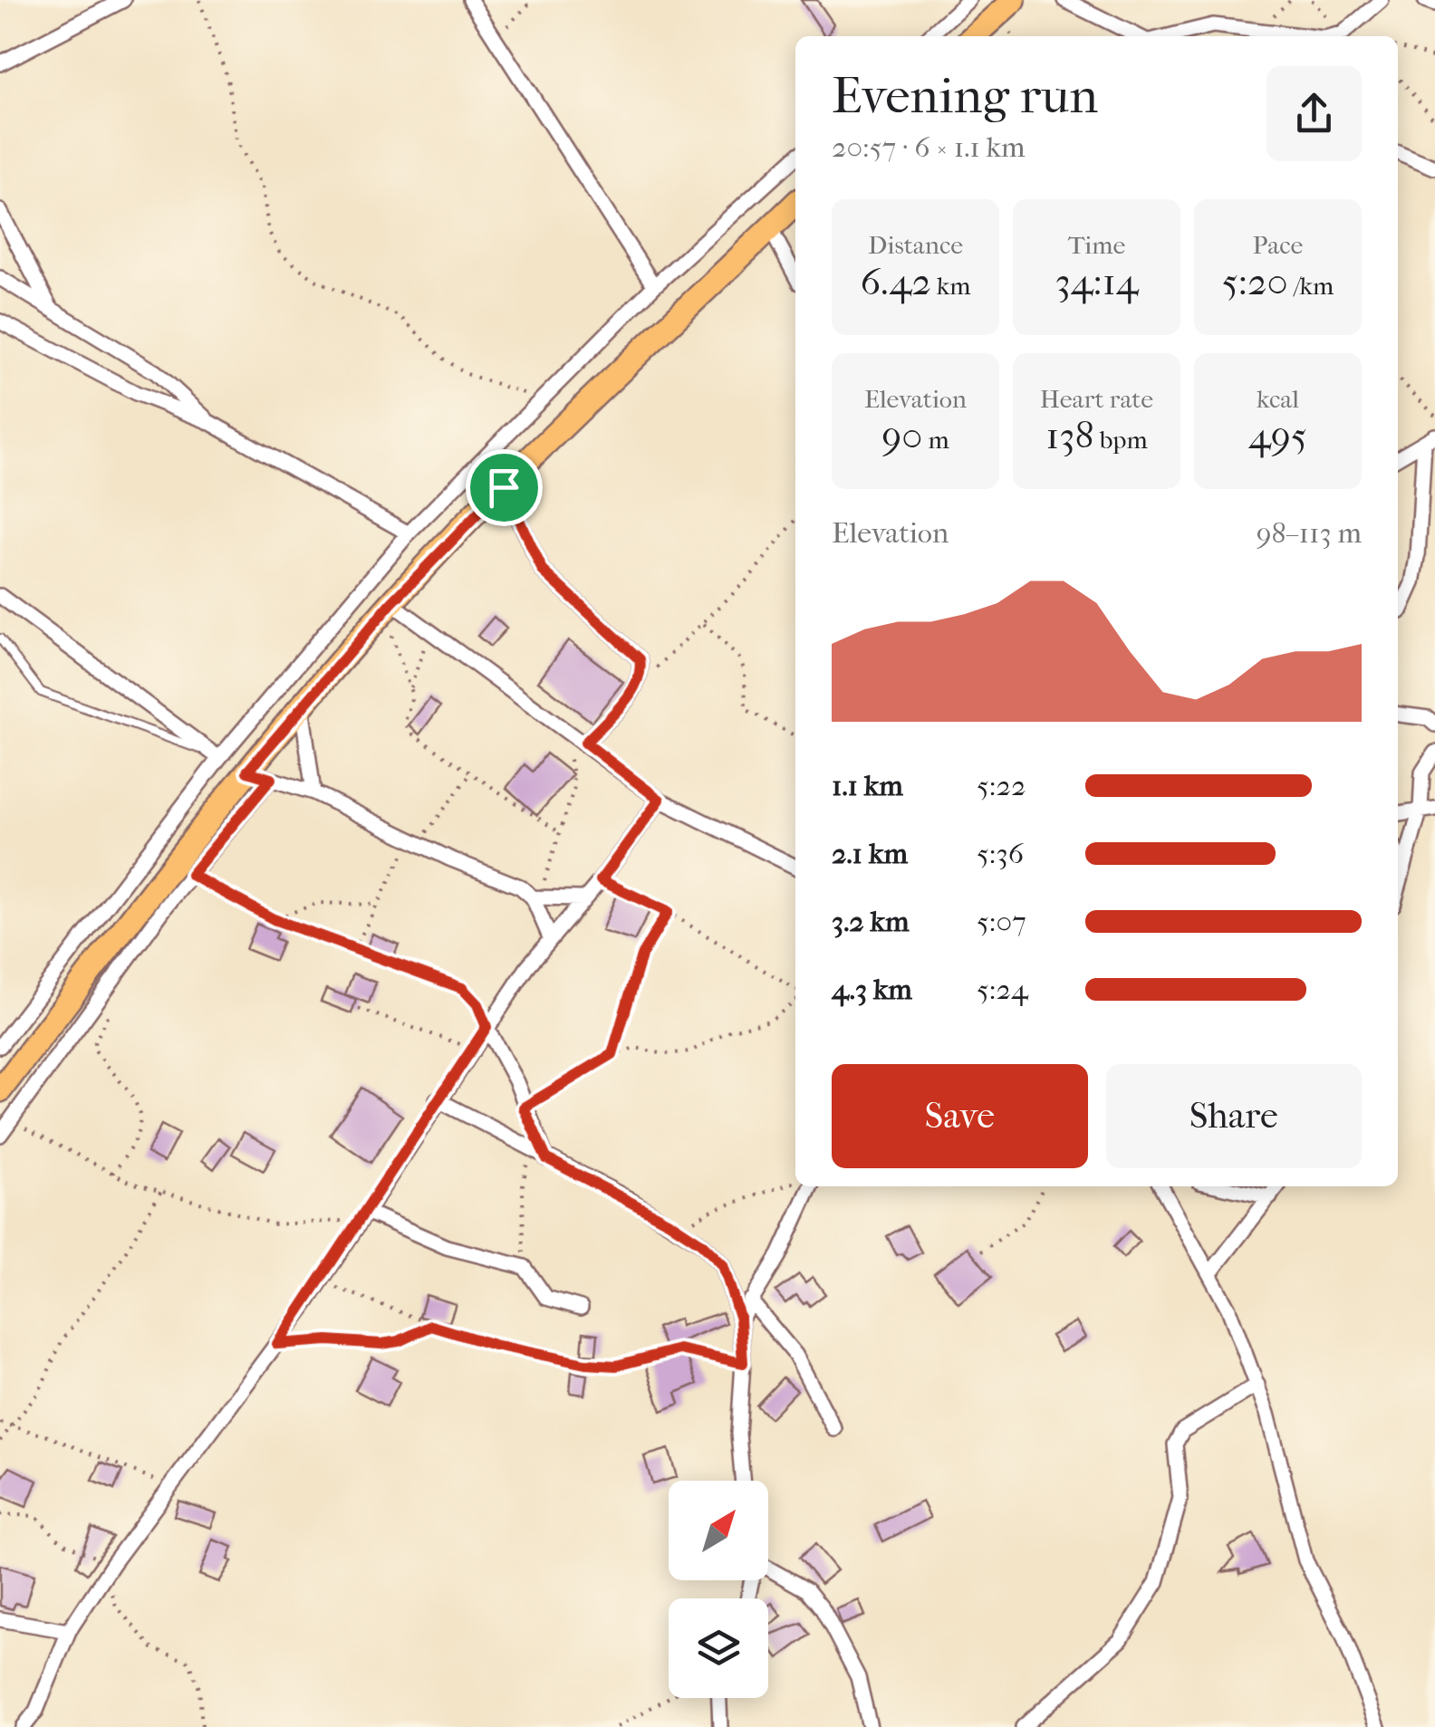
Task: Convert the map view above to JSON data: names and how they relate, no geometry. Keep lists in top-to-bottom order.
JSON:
{
  "north": "top right",
  "page": {
    "heading": ["Evening run", "20:57 · 6 × 1.1 km"],
    "stats": [
      ["Distance", "6.42 km"],
      ["Time", "34:14"],
      ["Pace", "5:20 /km"],
      ["Elevation", "90 m"],
      ["Heart rate", "138 bpm"],
      ["kcal", "495"]
    ],
    "chart": ["Elevation", "98–113 m"],
    "list": [
      {
        "name": "1.1 km",
        "note": "5:22"
      },
      {
        "name": "2.1 km",
        "note": "5:36"
      },
      {
        "name": "3.2 km",
        "note": "5:07"
      },
      {
        "name": "4.3 km",
        "note": "5:24"
      }
    ],
    "buttons": ["Save", "Share"]
  }
}
